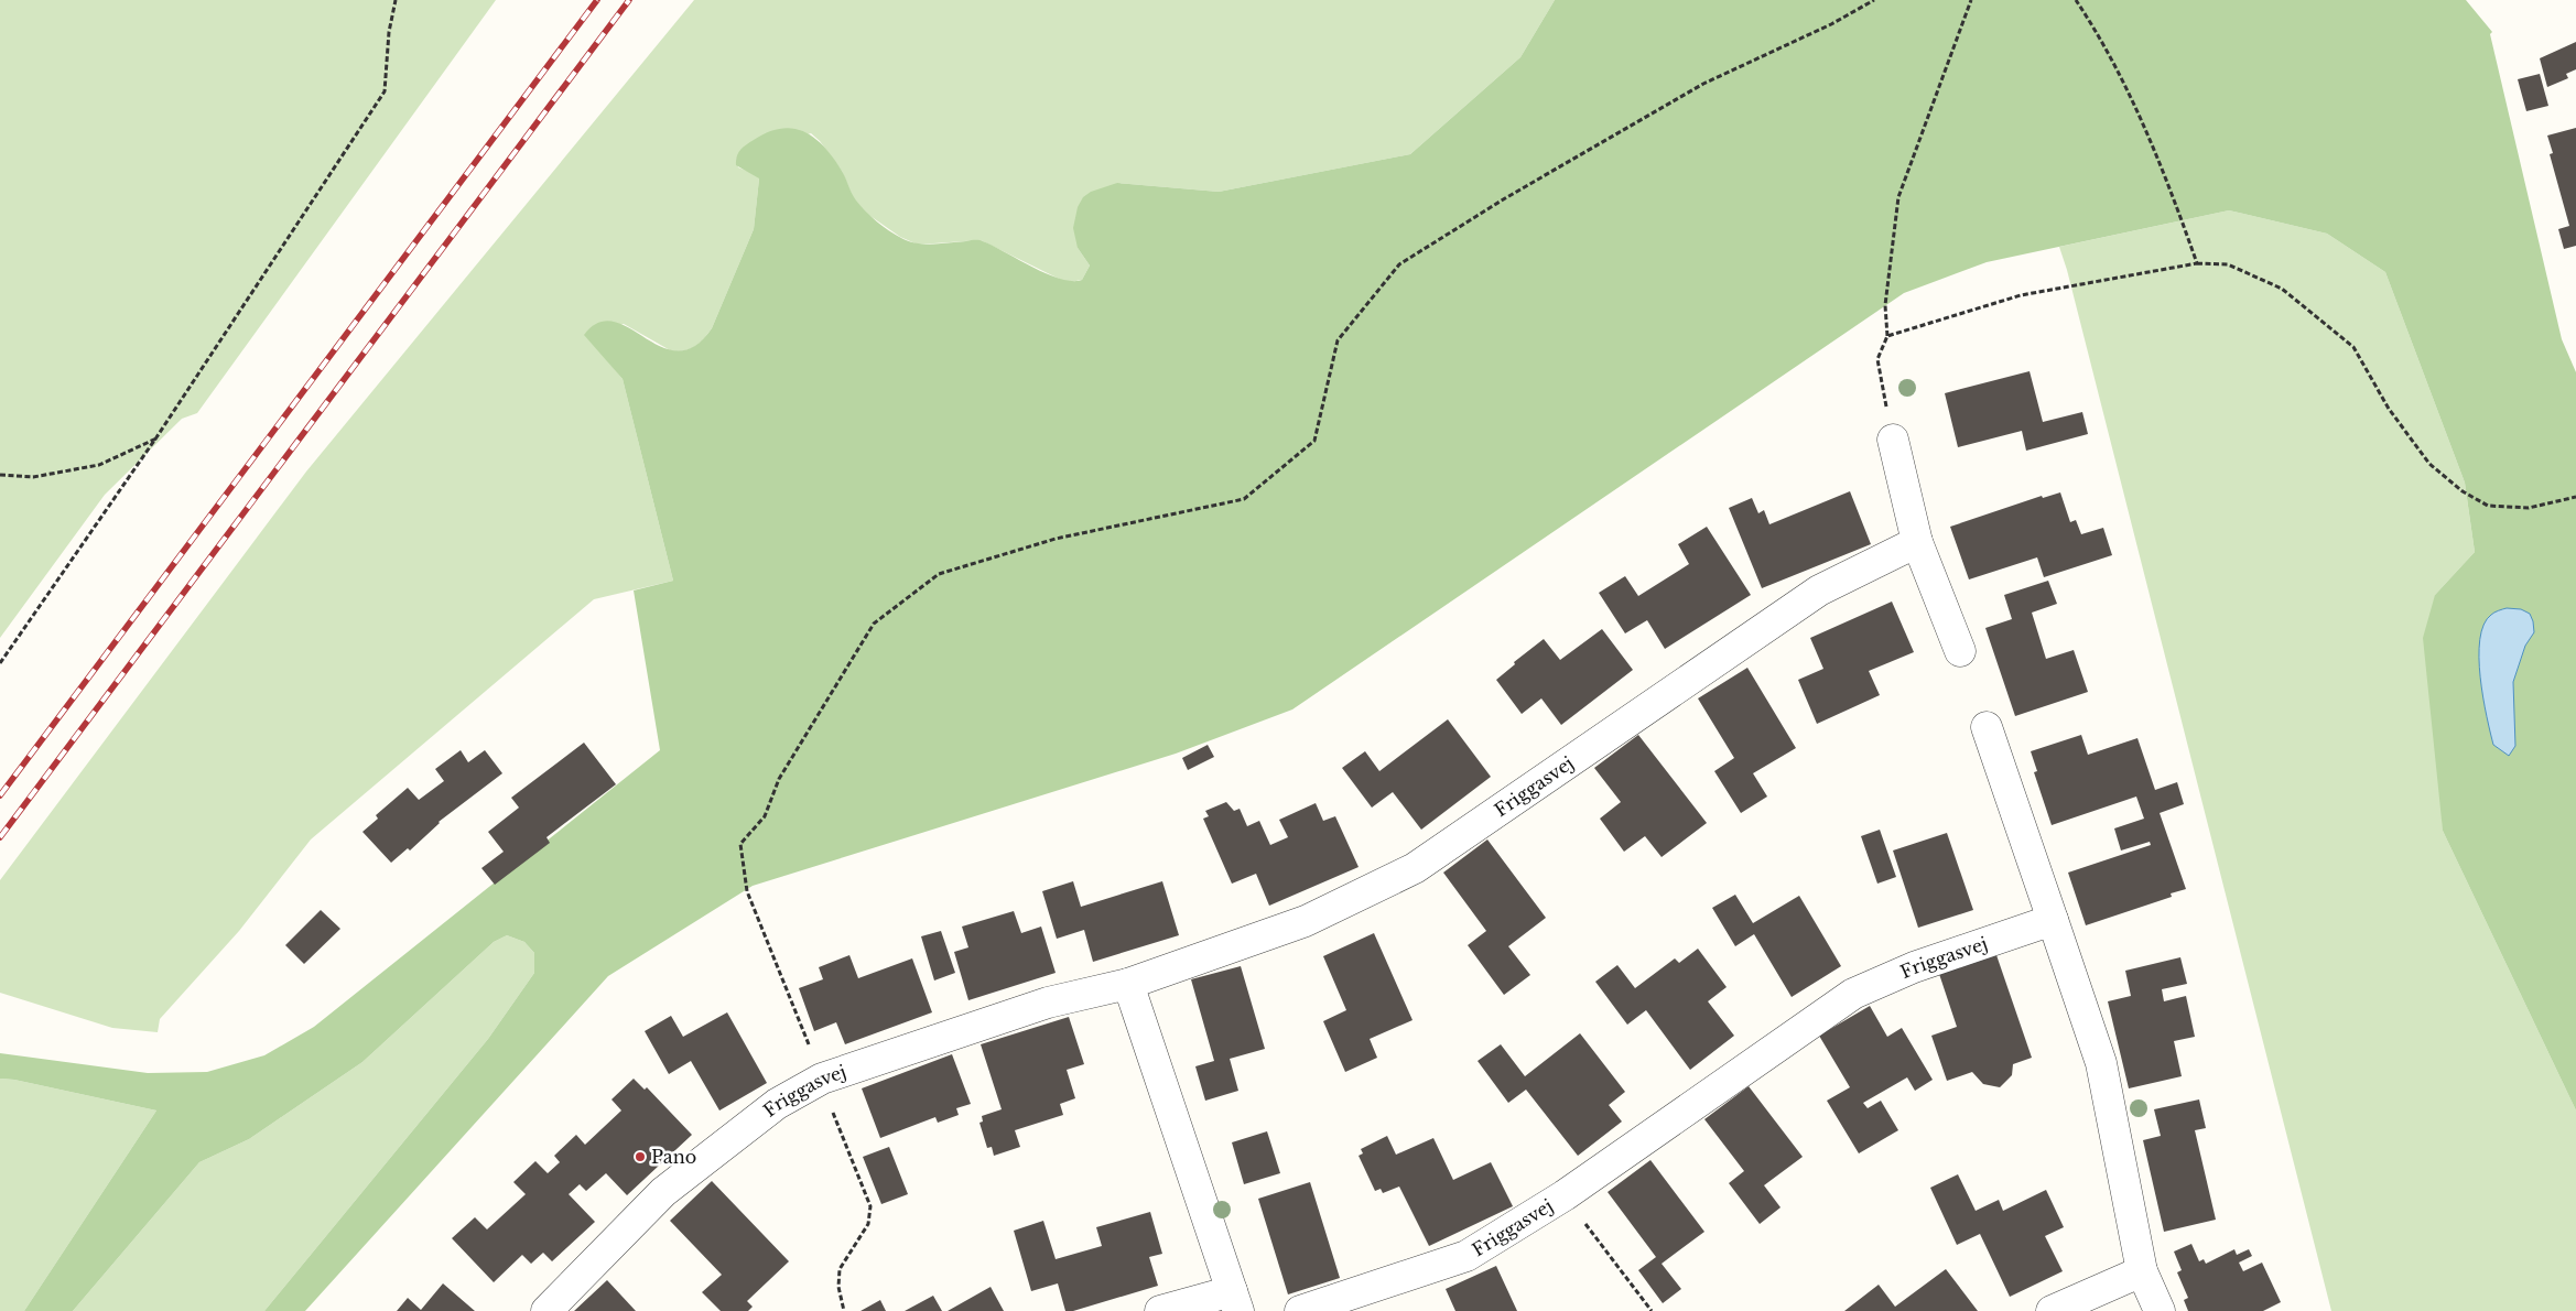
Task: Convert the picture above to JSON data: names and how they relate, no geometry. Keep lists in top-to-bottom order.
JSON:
{
  "streets": {
    "street": ["Friggasvej"]
  },
  "places": ["Pano"]
}
